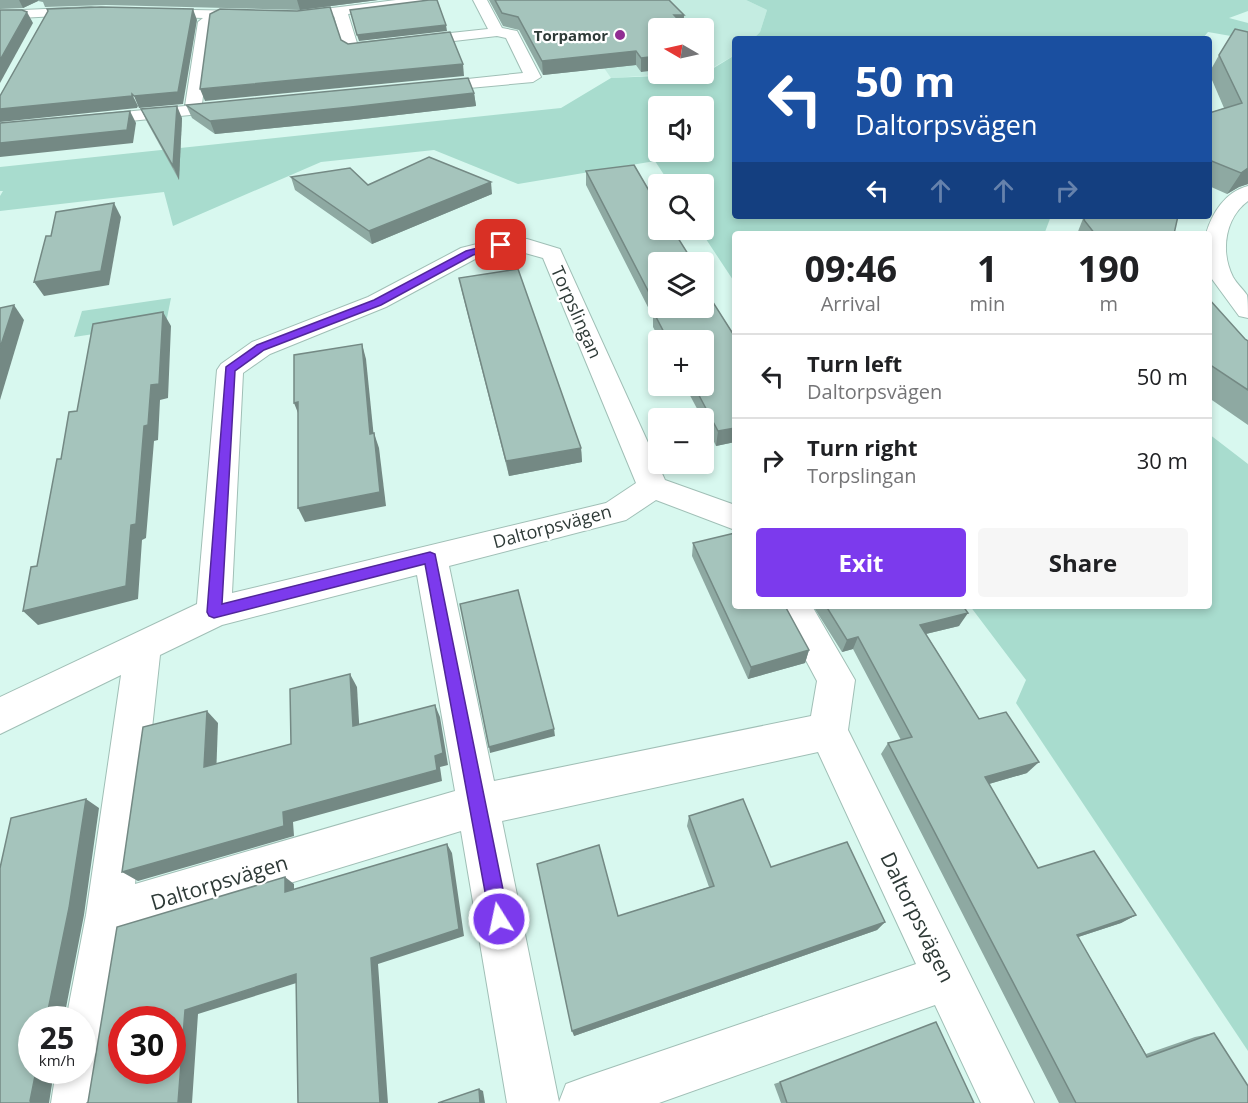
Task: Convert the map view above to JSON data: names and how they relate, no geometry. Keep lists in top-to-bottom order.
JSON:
{
  "streets": {
    "street": ["Torpslingan", "Daltorpsvägen"]
  },
  "crossings": [
    ["Torpslingan", "Daltorpsvägen"]
  ],
  "places": ["Torpamor"],
  "north": "left",
  "page": {
    "map_buttons": ["+", "−"],
    "turn": ["50 m", "Daltorpsvägen"],
    "eta": [
      "09:46",
      "Arrival",
      "1",
      "min",
      "190",
      "m"
    ],
    "list": [
      {
        "name": "Turn left",
        "note": "Daltorpsvägen",
        "value": "50 m"
      },
      {
        "name": "Turn right",
        "note": "Torpslingan",
        "value": "30 m"
      }
    ],
    "buttons": ["Exit", "Share"],
    "speed": "25 km/h",
    "limit": "30"
  }
}
